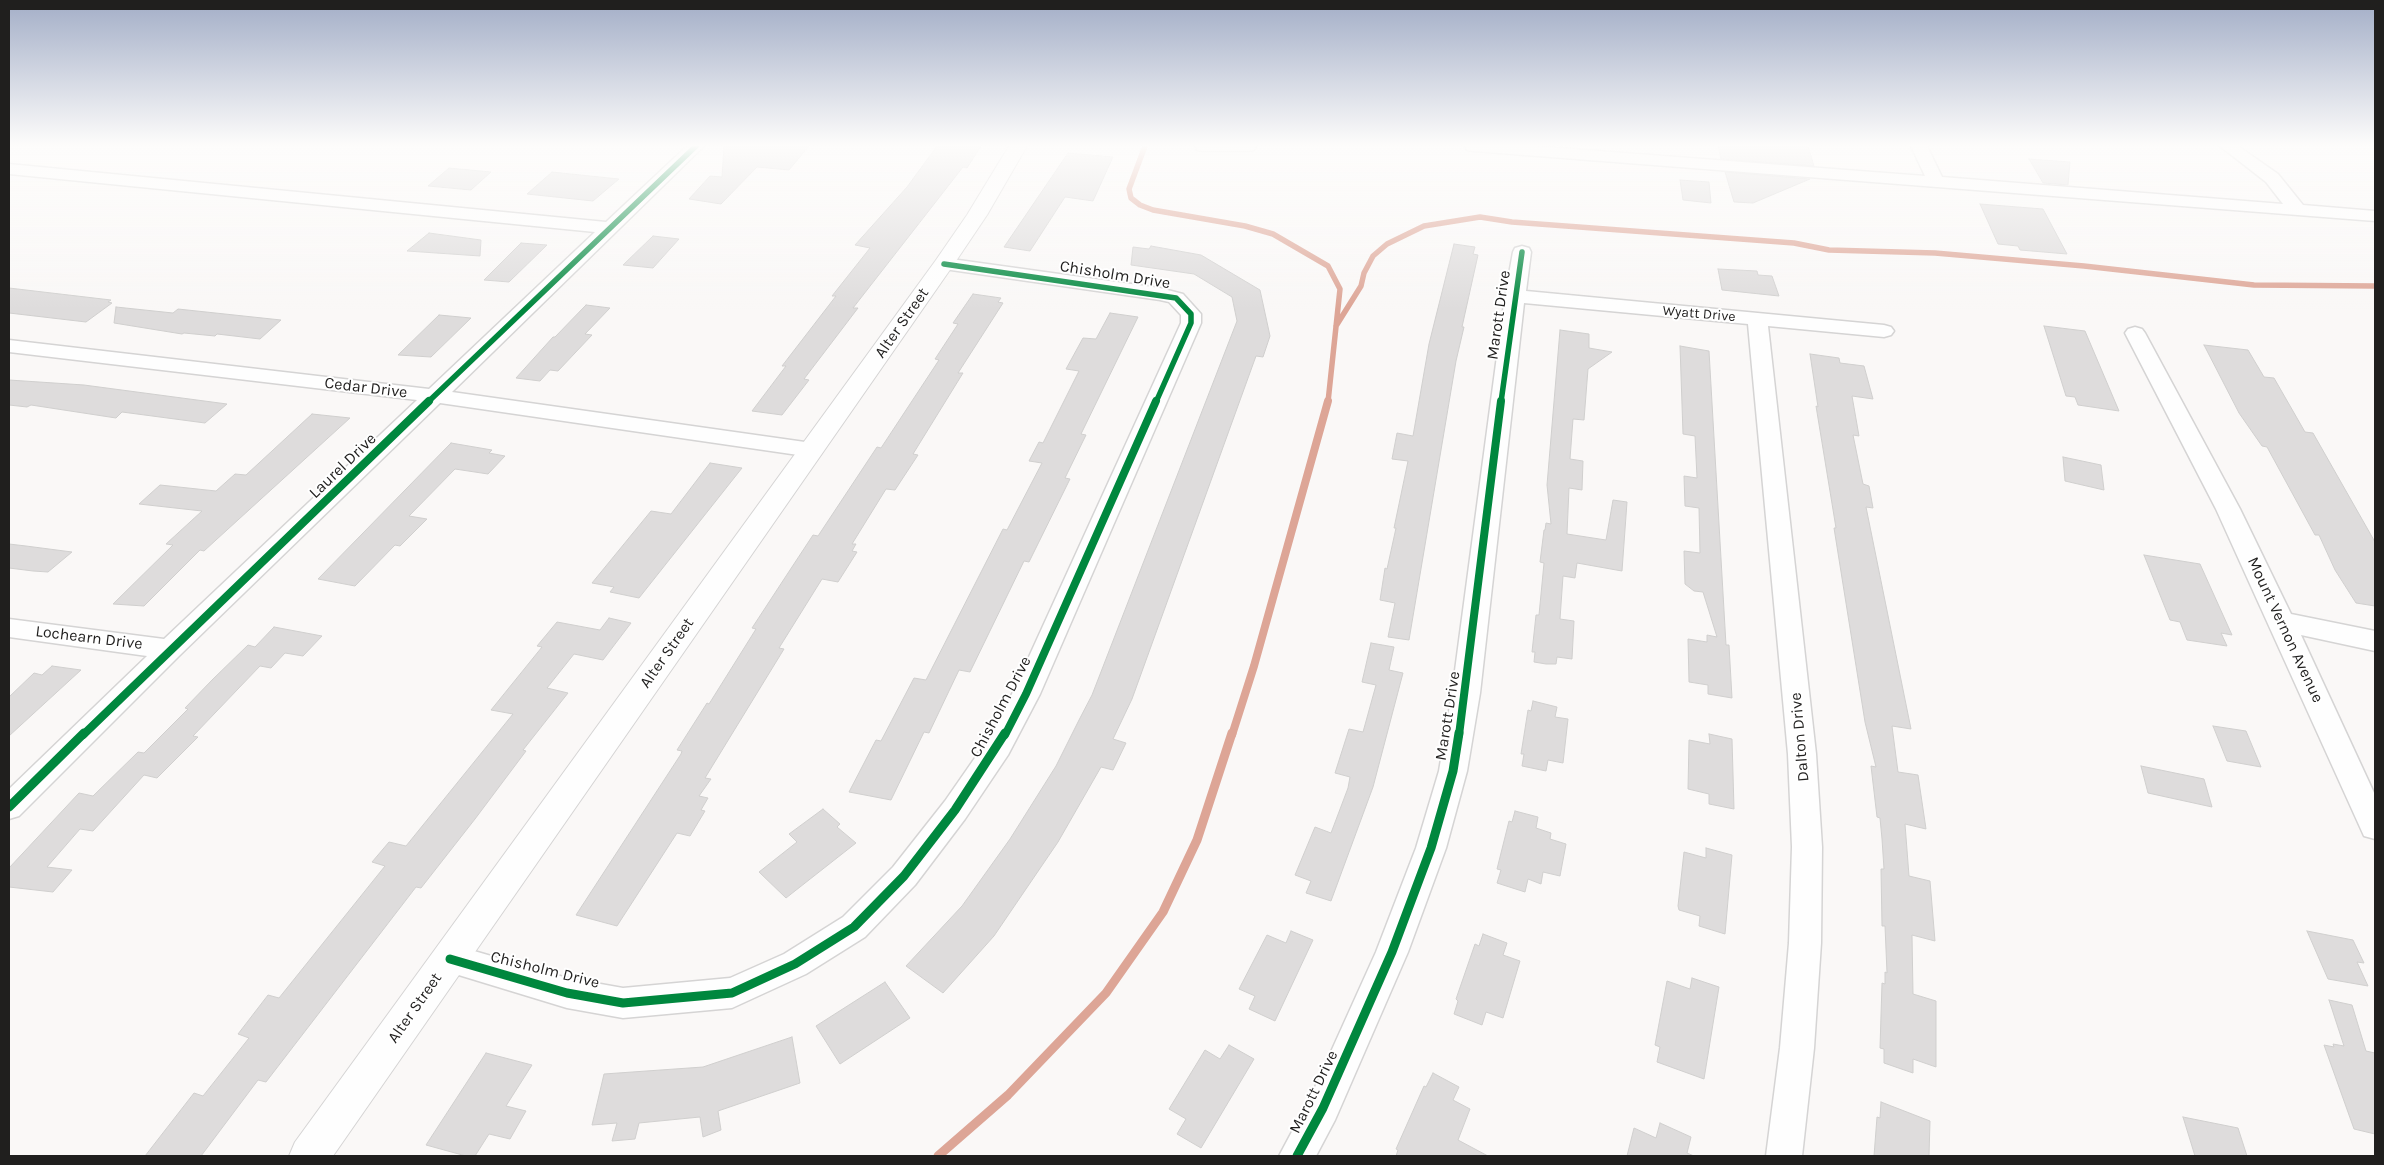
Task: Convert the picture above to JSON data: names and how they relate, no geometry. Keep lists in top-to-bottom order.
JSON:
{
  "streets": {
    "street": [
      "Chisholm Drive",
      "Wyatt Drive",
      "Marott Drive",
      "Alter Street",
      "Cedar Drive",
      "Laurel Drive",
      "Mount Vernon Avenue",
      "Lochearn Drive",
      "Dalton Drive"
    ]
  },
  "crossings": [
    ["Chisholm Drive", "Alter Street"],
    ["Wyatt Drive", "Marott Drive"],
    ["Wyatt Drive", "Dalton Drive"],
    ["Alter Street", "Cedar Drive"],
    ["Cedar Drive", "Laurel Drive"],
    ["Laurel Drive", "Lochearn Drive"]
  ]
}
